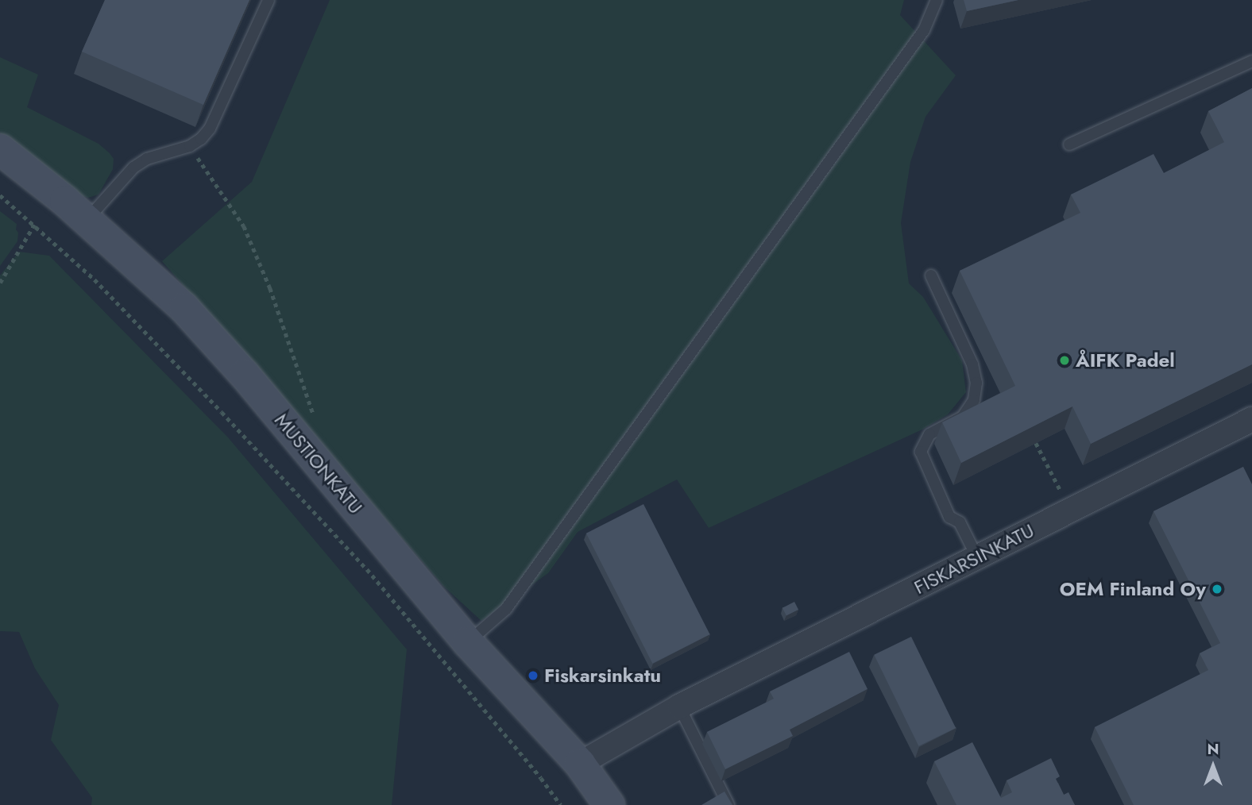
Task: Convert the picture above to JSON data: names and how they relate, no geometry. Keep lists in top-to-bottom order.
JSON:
{
  "streets": {
    "street": ["MUSTIONKATU", "FISKARSINKATU"]
  },
  "crossings": [
    ["MUSTIONKATU", "FISKARSINKATU"]
  ],
  "places": ["ÅIFK Padel", "OEM Finland Oy", "Fiskarsinkatu"],
  "north": "top"
}
